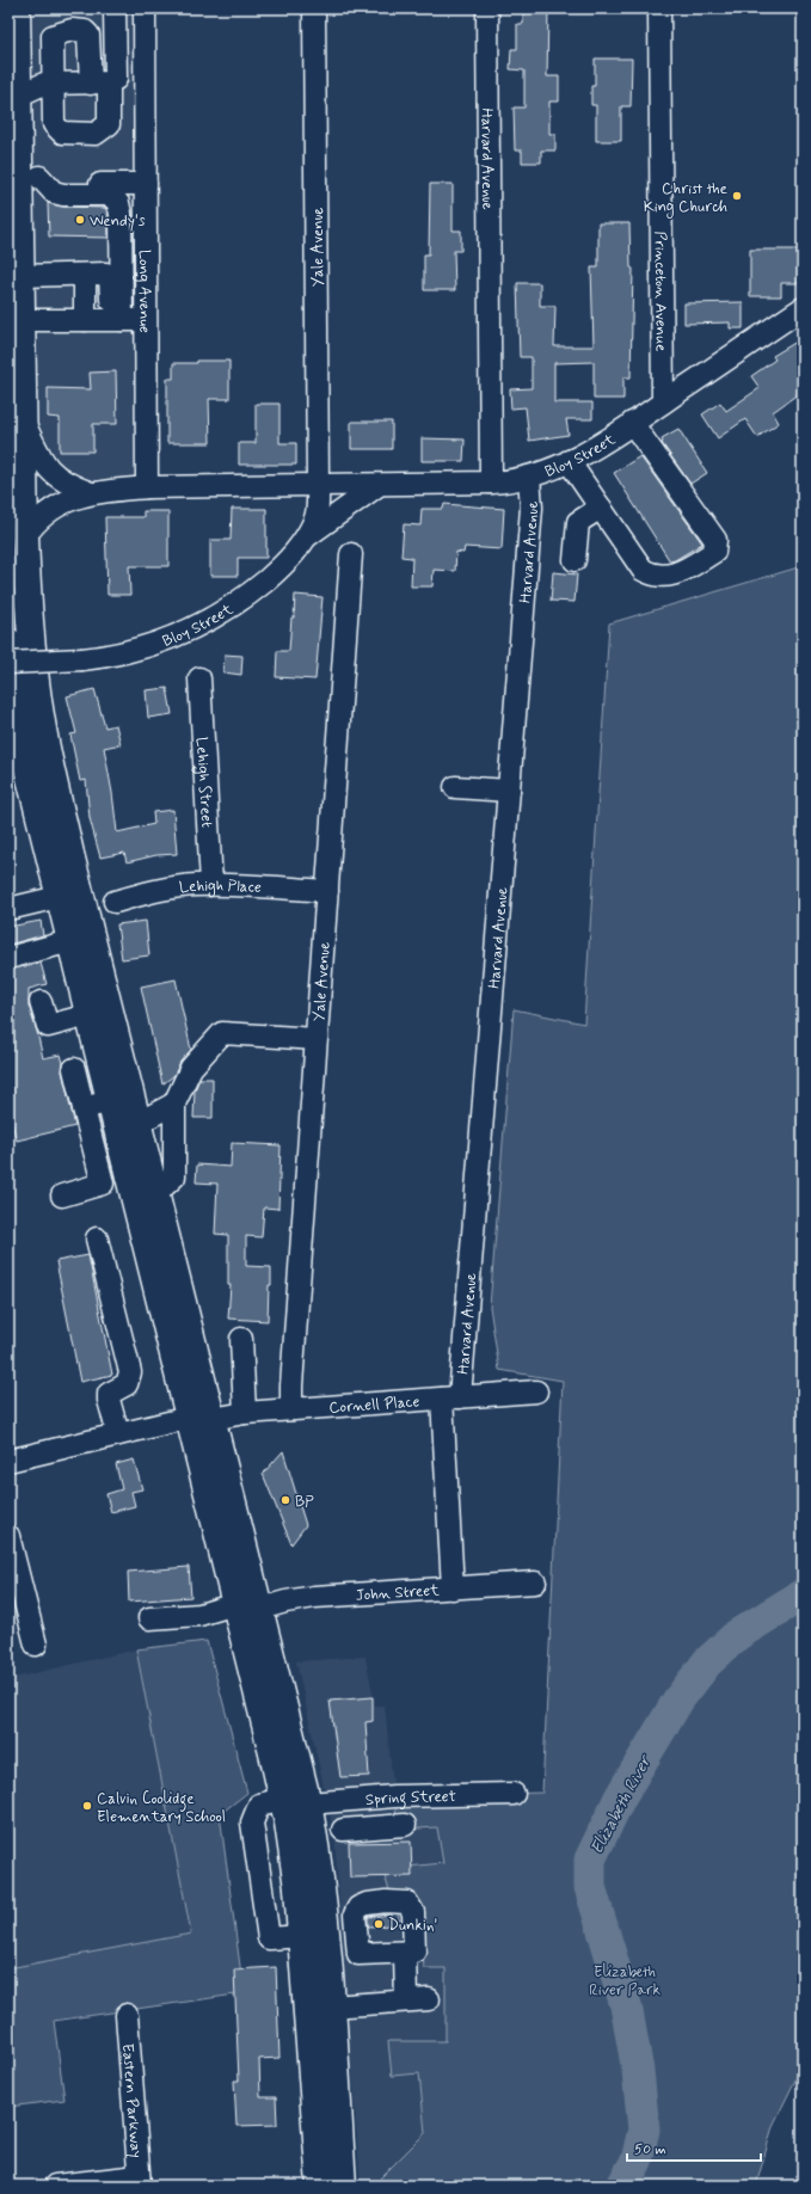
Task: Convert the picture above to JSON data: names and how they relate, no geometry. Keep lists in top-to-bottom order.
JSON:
{
  "streets": {
    "street": [
      "Harvard Avenue",
      "Yale Avenue",
      "Long Avenue",
      "Princeton Avenue",
      "Bloy Street",
      "Lehigh Street",
      "Lehigh Place",
      "Cornell Place",
      "John Street",
      "Spring Street",
      "Eastern Parkway"
    ]
  },
  "crossings": [
    ["Harvard Avenue", "Bloy Street"],
    ["Harvard Avenue", "Cornell Place"],
    ["Harvard Avenue", "John Street"],
    ["Yale Avenue", "Bloy Street"],
    ["Yale Avenue", "Lehigh Place"],
    ["Yale Avenue", "Cornell Place"],
    ["Long Avenue", "Bloy Street"],
    ["Princeton Avenue", "Bloy Street"],
    ["Lehigh Street", "Lehigh Place"]
  ],
  "water": ["Elizabeth River"],
  "parks": ["Elizabeth River Park"],
  "places": [
    "Christ the King Church",
    "Wendy's",
    "BP",
    "Calvin Coolidge Elementary School",
    "Dunkin'"
  ],
  "scale_bar": "50 m"
}
